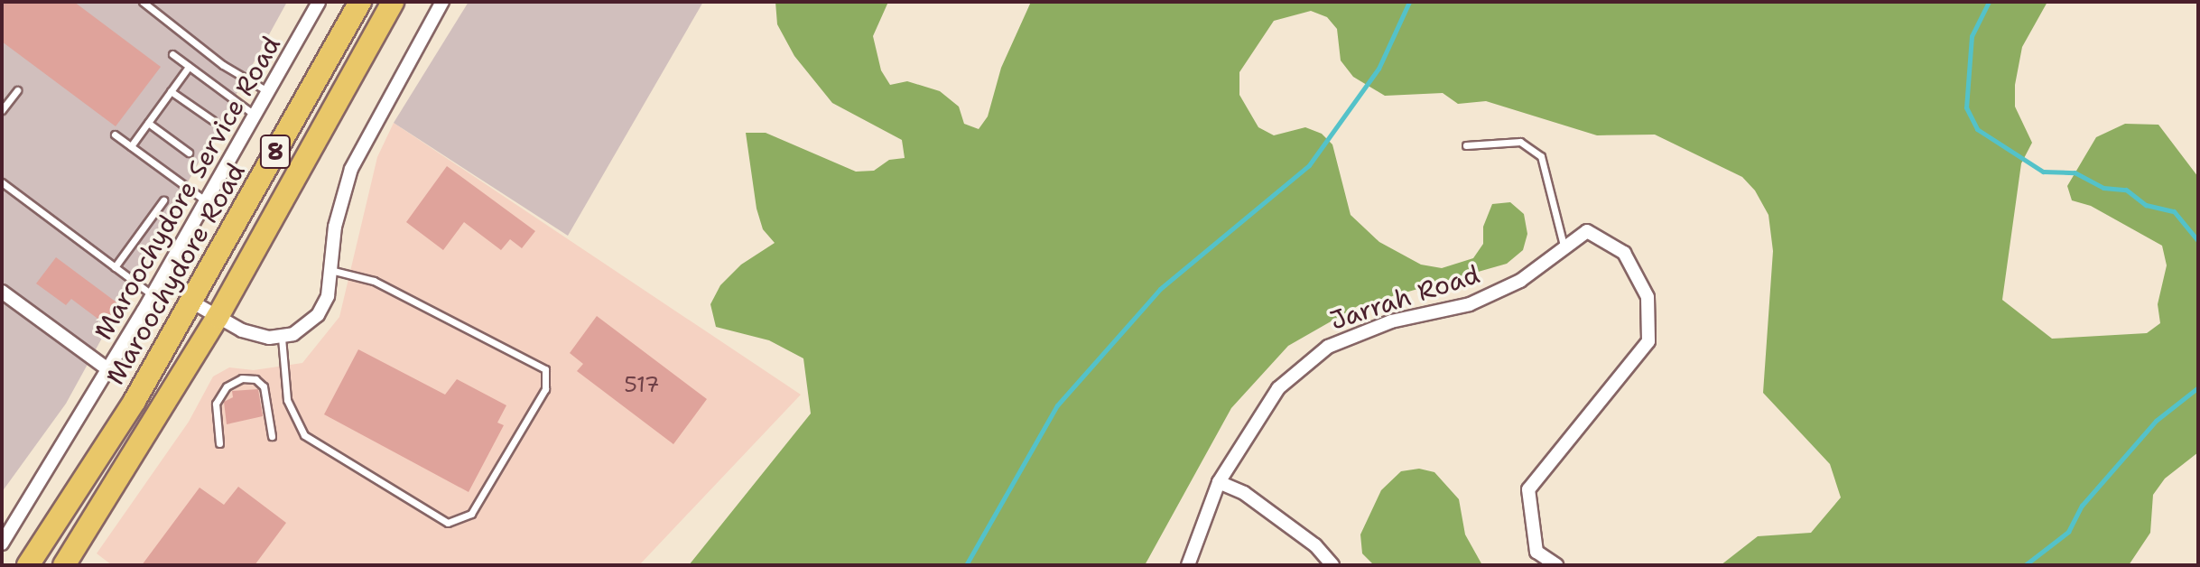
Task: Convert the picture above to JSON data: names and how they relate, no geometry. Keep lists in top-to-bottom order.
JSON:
{
  "streets": {
    "highway": ["8", "Maroochydore Road"],
    "street": ["Maroochydore Service Road", "Jarrah Road"]
  },
  "house_numbers": ["517"]
}
